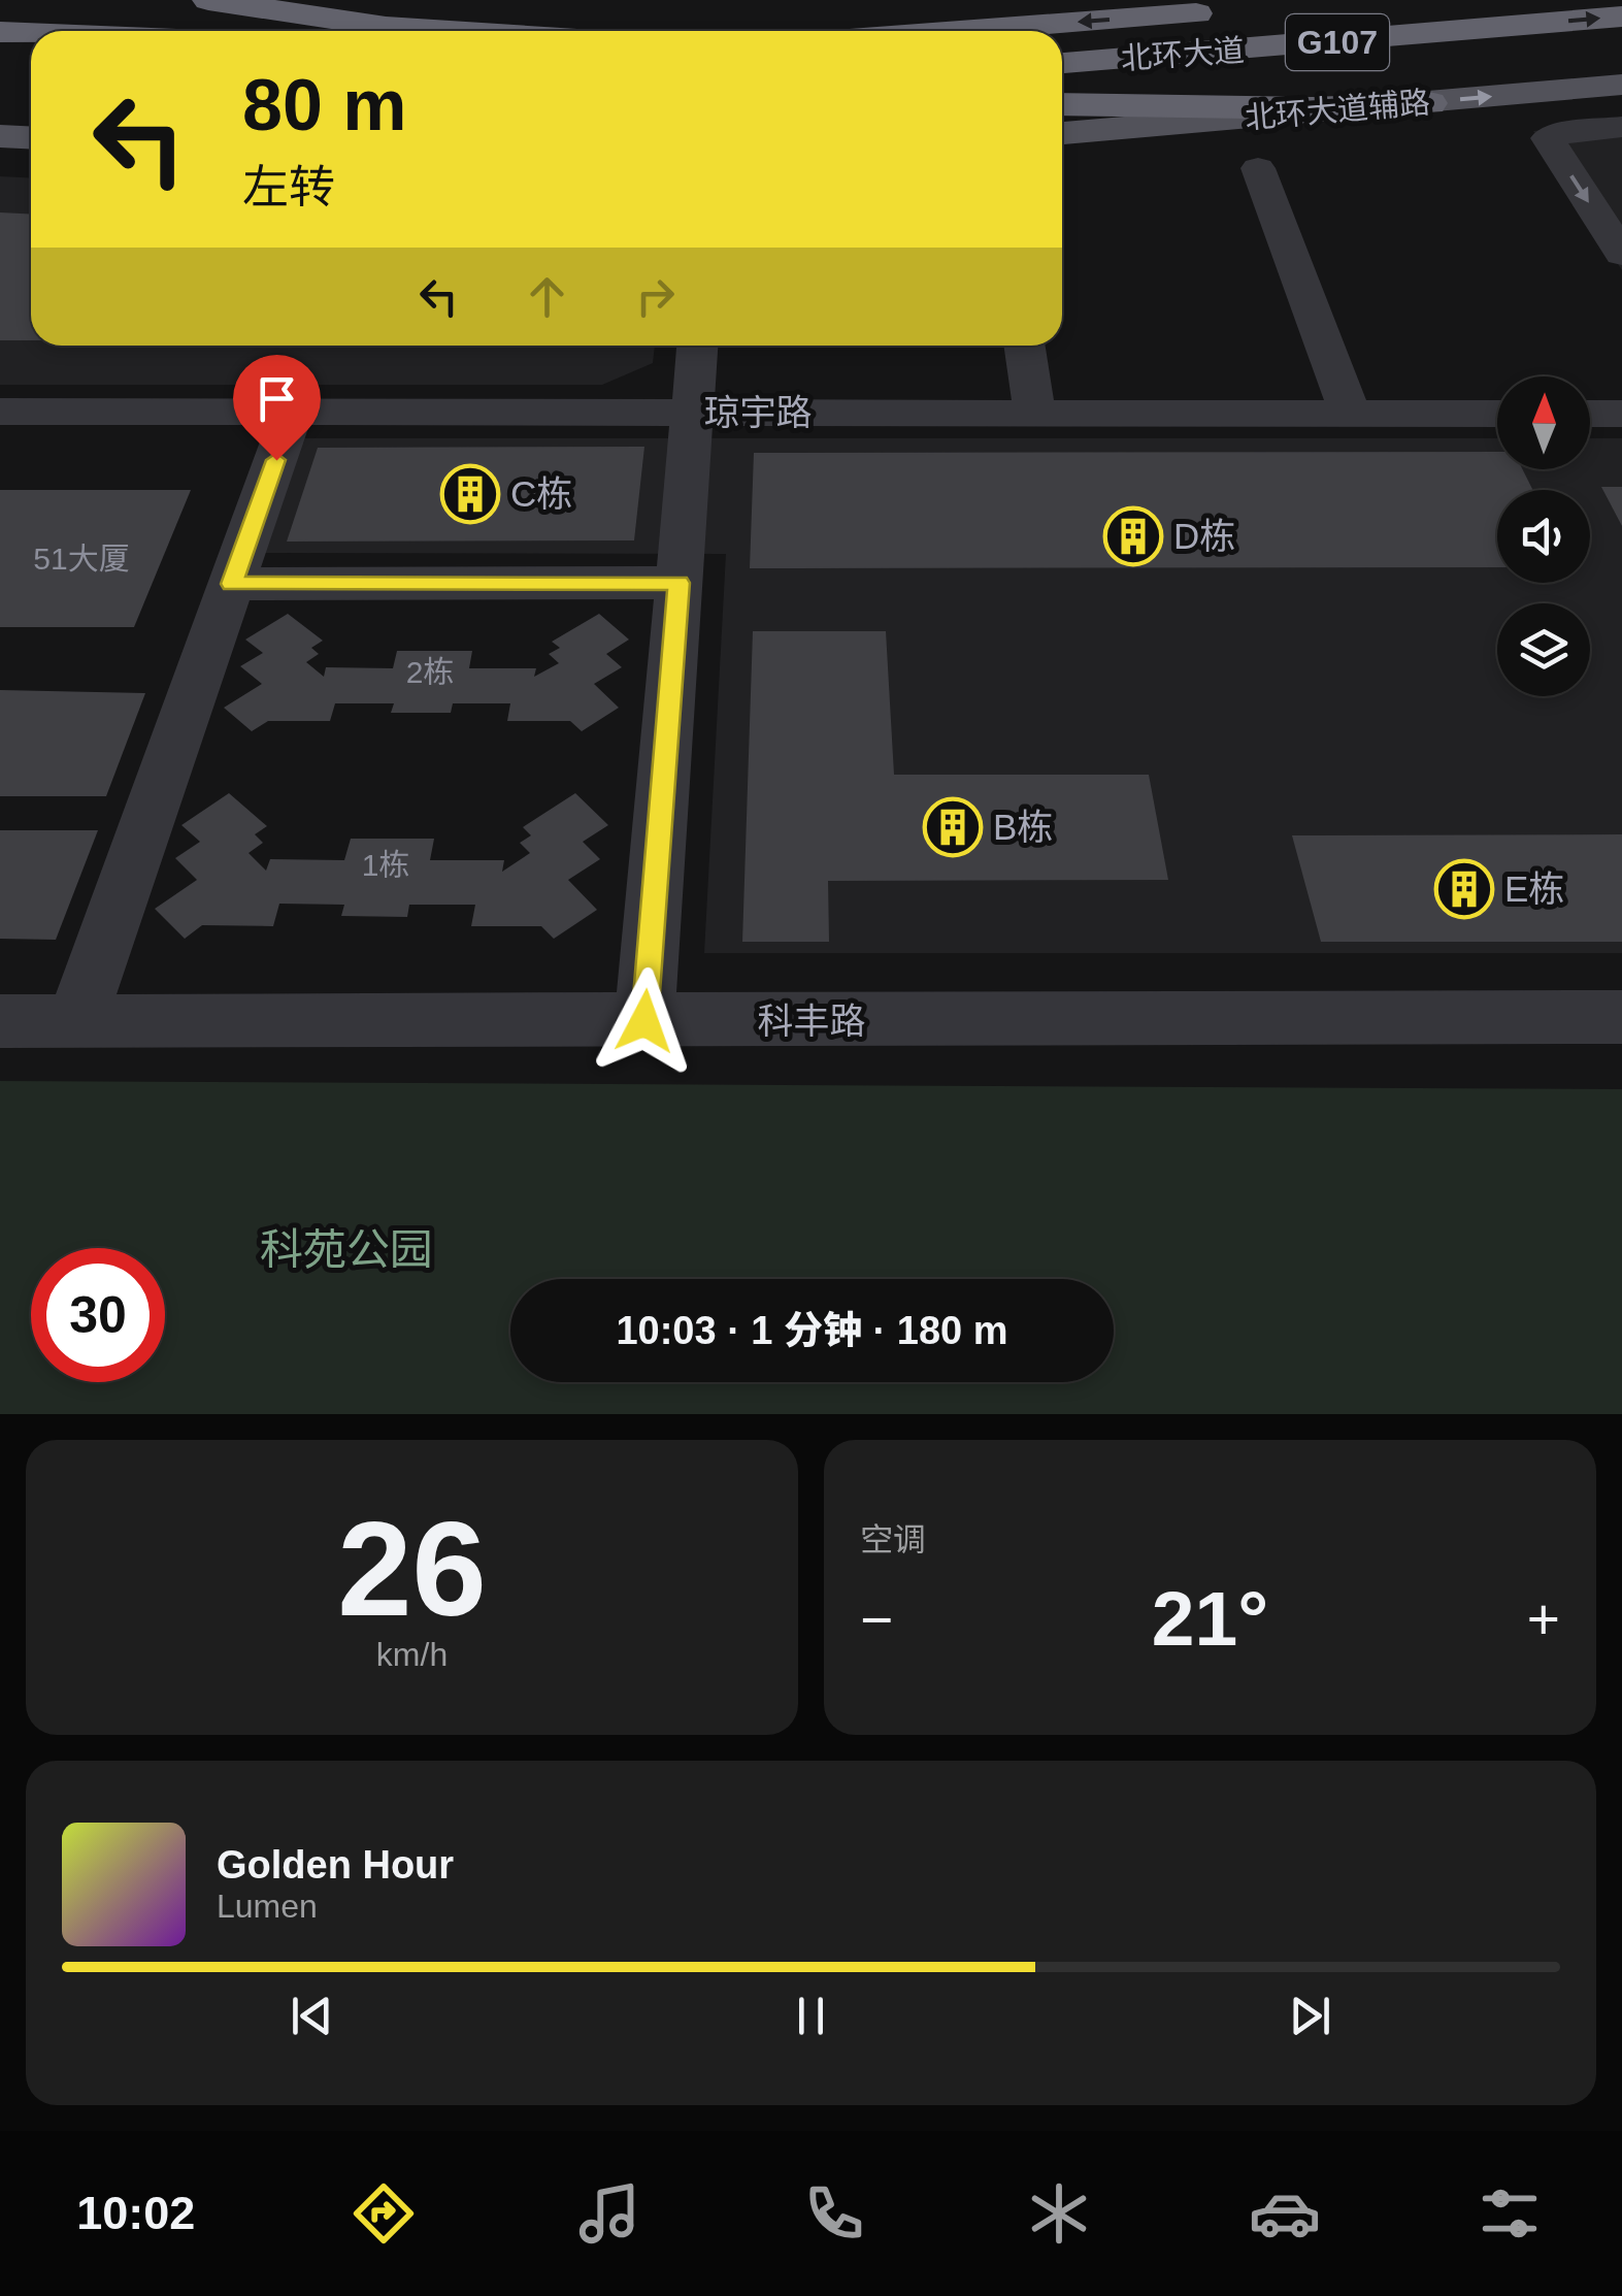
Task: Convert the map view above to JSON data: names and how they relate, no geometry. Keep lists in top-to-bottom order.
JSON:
{
  "streets": {
    "highway": ["G107", "北环大道"],
    "main road": ["北环大道辅路"],
    "street": ["琼宇路", "科丰路"]
  },
  "parks": ["科苑公园"],
  "places": {
    "building": [
      "C栋",
      "D栋",
      "B栋",
      "E栋"
    ]
  },
  "house_numbers": ["51大厦", "2栋", "1栋"],
  "north": "top",
  "page": {
    "turn": ["80 m", "左转"],
    "limit": "30",
    "trip": "10:03 · 1 分钟 · 180 m",
    "tile": [
      ["26", "km/h"],
      "空调"
    ],
    "heat": ["−", "21°", "+"],
    "song": ["Golden Hour", "Lumen"],
    "tabs": "10:02"
  }
}
